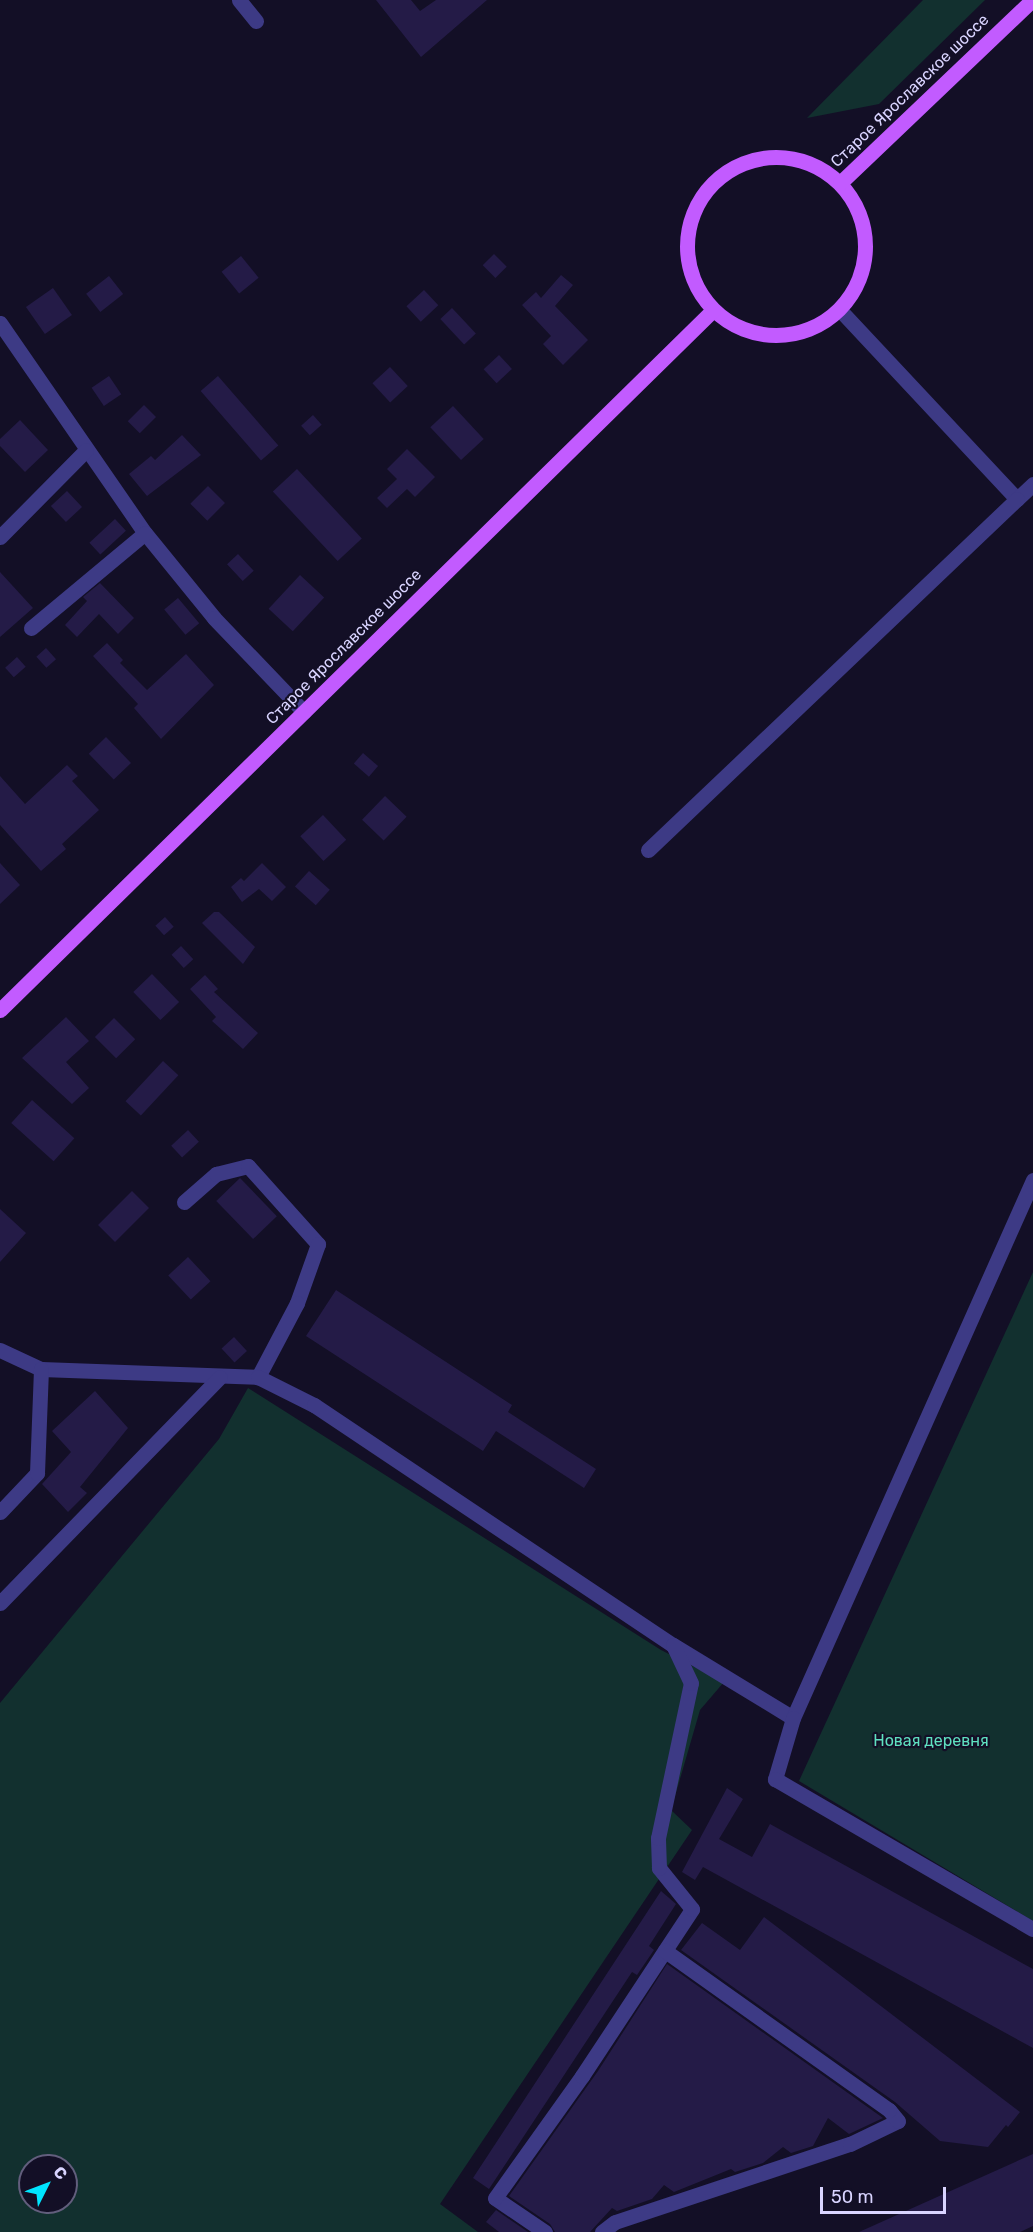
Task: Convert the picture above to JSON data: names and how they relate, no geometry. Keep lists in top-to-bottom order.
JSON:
{
  "streets": {
    "main road": ["Старое Ярославское шоссе"]
  },
  "parks": ["Новая деревня"],
  "scale_bar": "50 m",
  "north": "top right"
}
